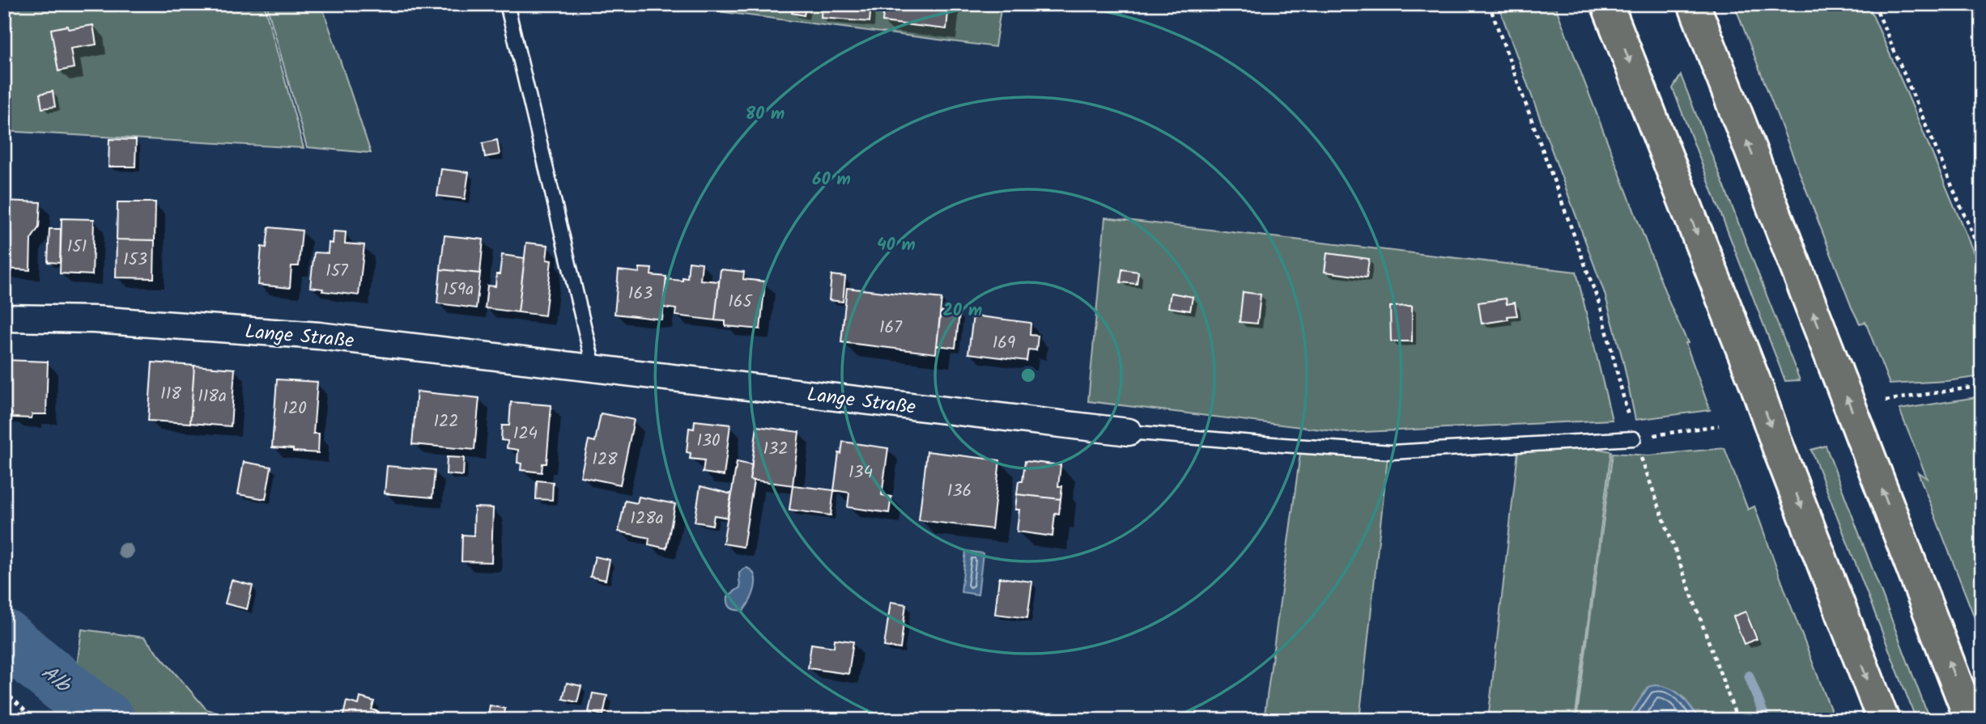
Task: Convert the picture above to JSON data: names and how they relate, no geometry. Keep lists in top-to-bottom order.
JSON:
{
  "streets": {
    "street": ["Lange Straße"]
  },
  "water": ["Alb"],
  "house_numbers": [
    "151",
    "153",
    "157",
    "159a",
    "163",
    "165",
    "167",
    "169",
    "118",
    "118a",
    "120",
    "122",
    "124",
    "130",
    "132",
    "128",
    "134",
    "136",
    "128a"
  ],
  "rings": [
    "80 m",
    "60 m",
    "40 m",
    "20 m"
  ]
}
